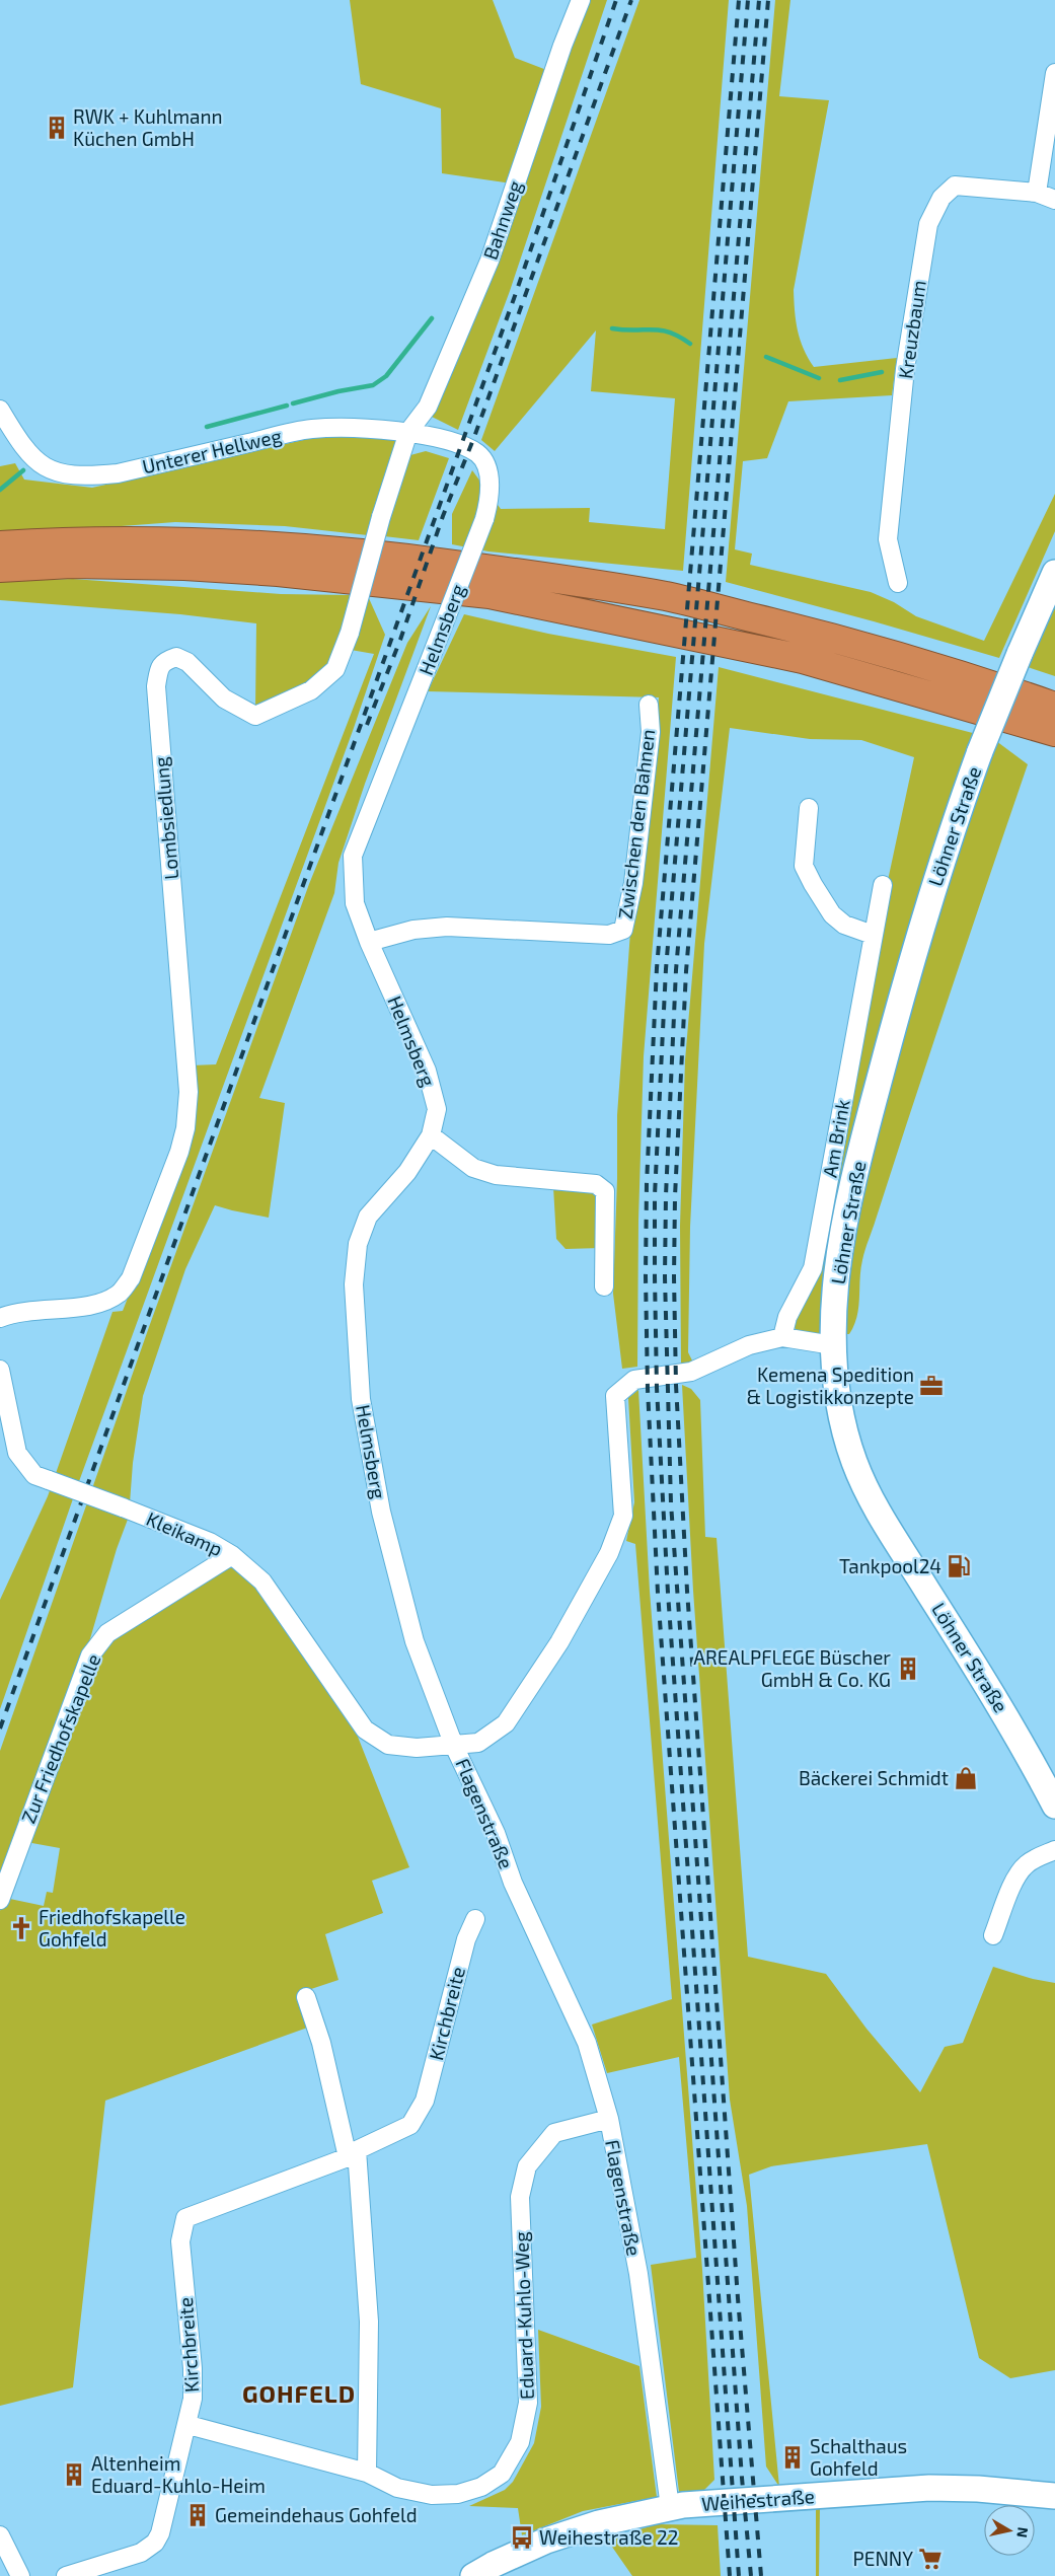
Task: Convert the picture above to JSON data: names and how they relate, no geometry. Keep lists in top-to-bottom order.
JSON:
{
  "streets": {
    "main road": ["Löhner Straße", "Weihestraße"],
    "street": [
      "Bahnweg",
      "Kreuzbaum",
      "Unterer Hellweg",
      "Helmsberg",
      "Lombsiedlung",
      "Zwischen den Bahnen",
      "Am Brink",
      "Kleikamp",
      "Zur Friedhofskapelle",
      "Flagenstraße",
      "Kirchbreite",
      "Eduard-Kuhlo-Weg"
    ]
  },
  "crossings": [
    ["Bahnweg", "Unterer Hellweg"],
    ["Bahnweg", "Lombsiedlung"],
    ["Unterer Hellweg", "Helmsberg"],
    ["Unterer Hellweg", "Lombsiedlung"],
    ["Helmsberg", "Zwischen den Bahnen"],
    ["Helmsberg", "Kleikamp"],
    ["Helmsberg", "Flagenstraße"],
    ["Löhner Straße", "Flagenstraße"],
    ["Am Brink", "Flagenstraße"],
    ["Kleikamp", "Zur Friedhofskapelle"],
    ["Kleikamp", "Flagenstraße"],
    ["Flagenstraße", "Eduard-Kuhlo-Weg"],
    ["Flagenstraße", "Weihestraße"],
    ["Kirchbreite", "Eduard-Kuhlo-Weg"]
  ],
  "districts": ["GOHFELD"],
  "places": {
    "building": [
      "RWK + Kuhlmann Küchen GmbH",
      "AREALPFLEGE Büscher GmbH & Co. KG",
      "Schalthaus Gohfeld",
      "Altenheim Eduard-Kuhlo-Heim",
      "Gemeindehaus Gohfeld"
    ],
    "office": ["Kemena Spedition & Logistikkonzepte"],
    "fuel station": ["Tankpool24"],
    "shop": ["Bäckerei Schmidt"],
    "church": ["Friedhofskapelle Gohfeld"],
    "bus stop": ["Weihestraße 22"],
    "supermarket": ["PENNY"]
  },
  "north": "right"
}
